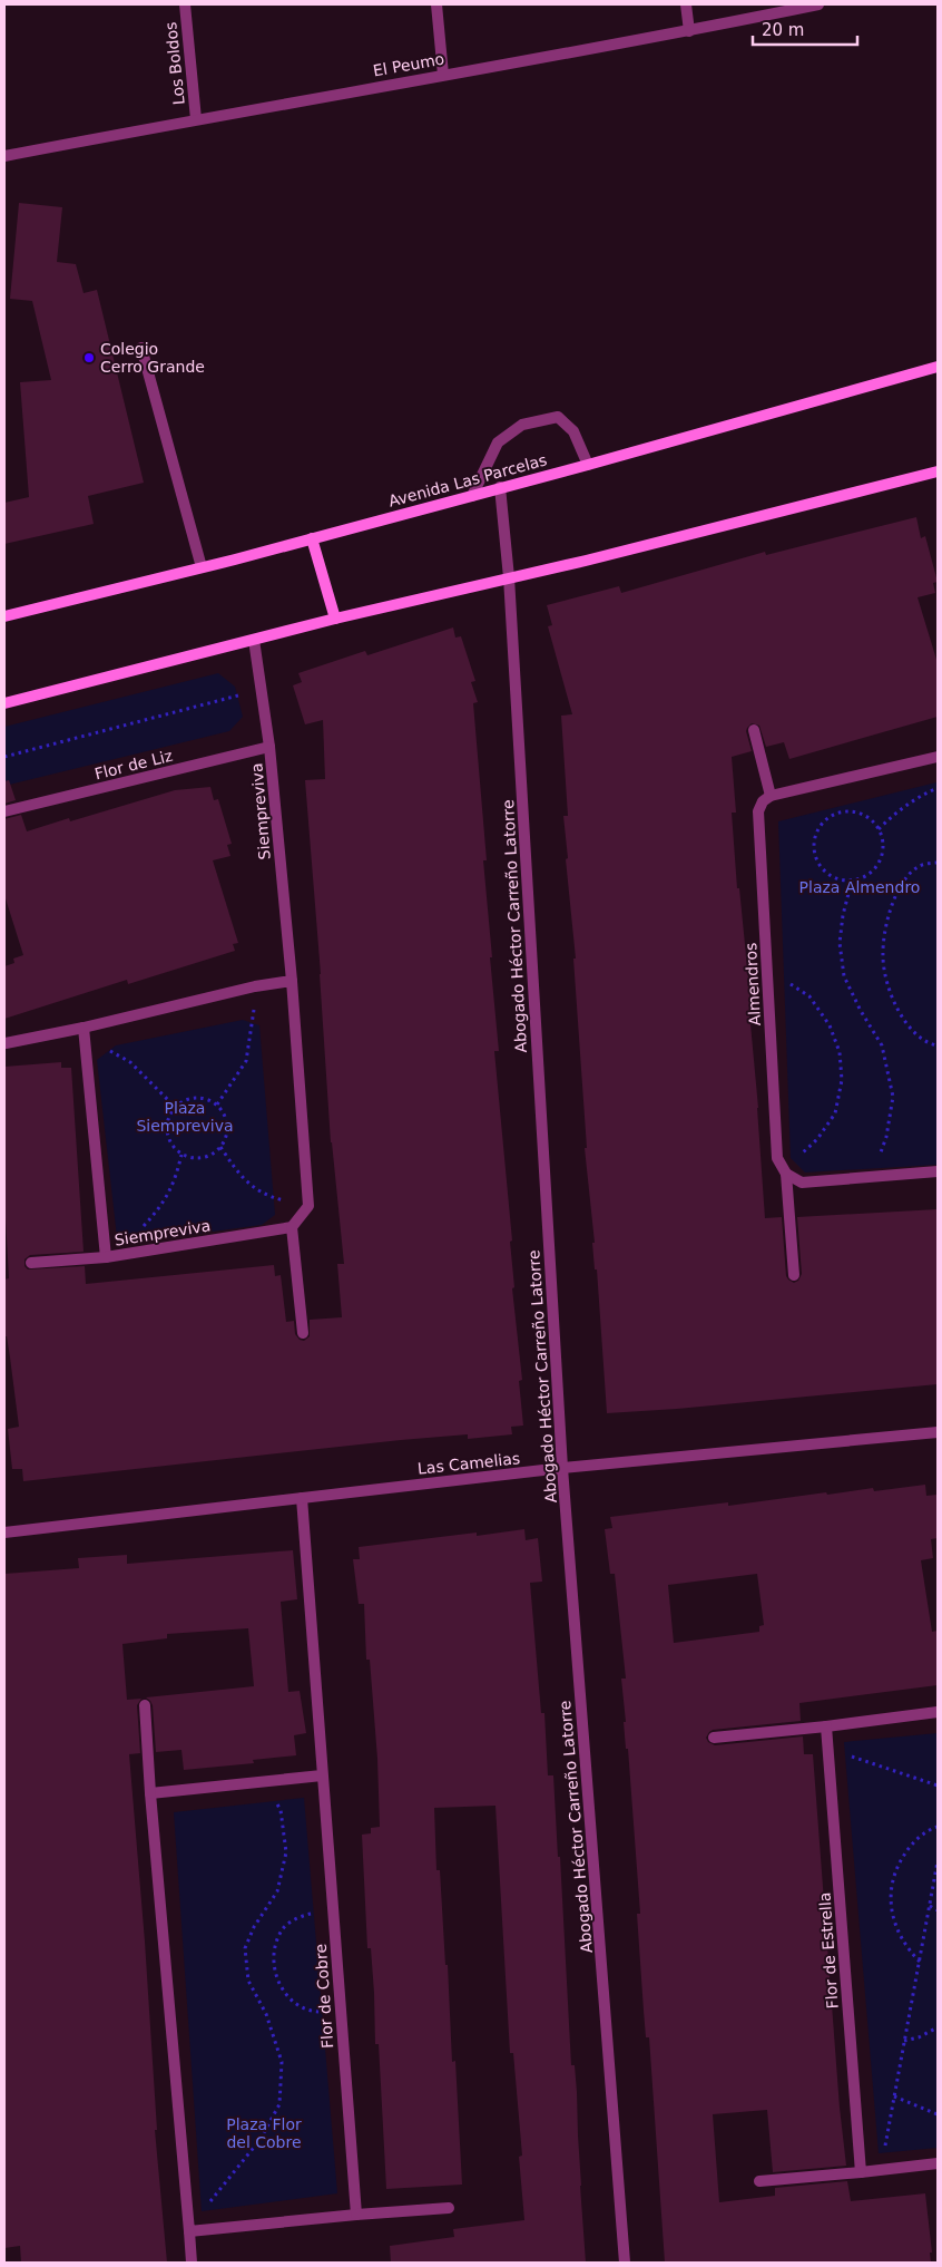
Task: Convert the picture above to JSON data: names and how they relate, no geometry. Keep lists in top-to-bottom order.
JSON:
{
  "streets": {
    "main road": ["Avenida Las Parcelas"],
    "street": [
      "Los Boldos",
      "El Peumo",
      "Flor de Liz",
      "Siempreviva",
      "Abogado Héctor Carreño Latorre",
      "Almendros",
      "Las Camelias",
      "Flor de Estrella",
      "Flor de Cobre"
    ]
  },
  "crossings": [
    ["Los Boldos", "El Peumo"],
    ["Avenida Las Parcelas", "Abogado Héctor Carreño Latorre"],
    ["Flor de Liz", "Siempreviva"],
    ["Abogado Héctor Carreño Latorre", "Las Camelias"],
    ["Las Camelias", "Flor de Cobre"]
  ],
  "parks": ["Plaza Almendro", "Plaza Siempreviva", "Plaza Flor del Cobre"],
  "places": ["Colegio Cerro Grande"],
  "scale_bar": "20 m"
}
